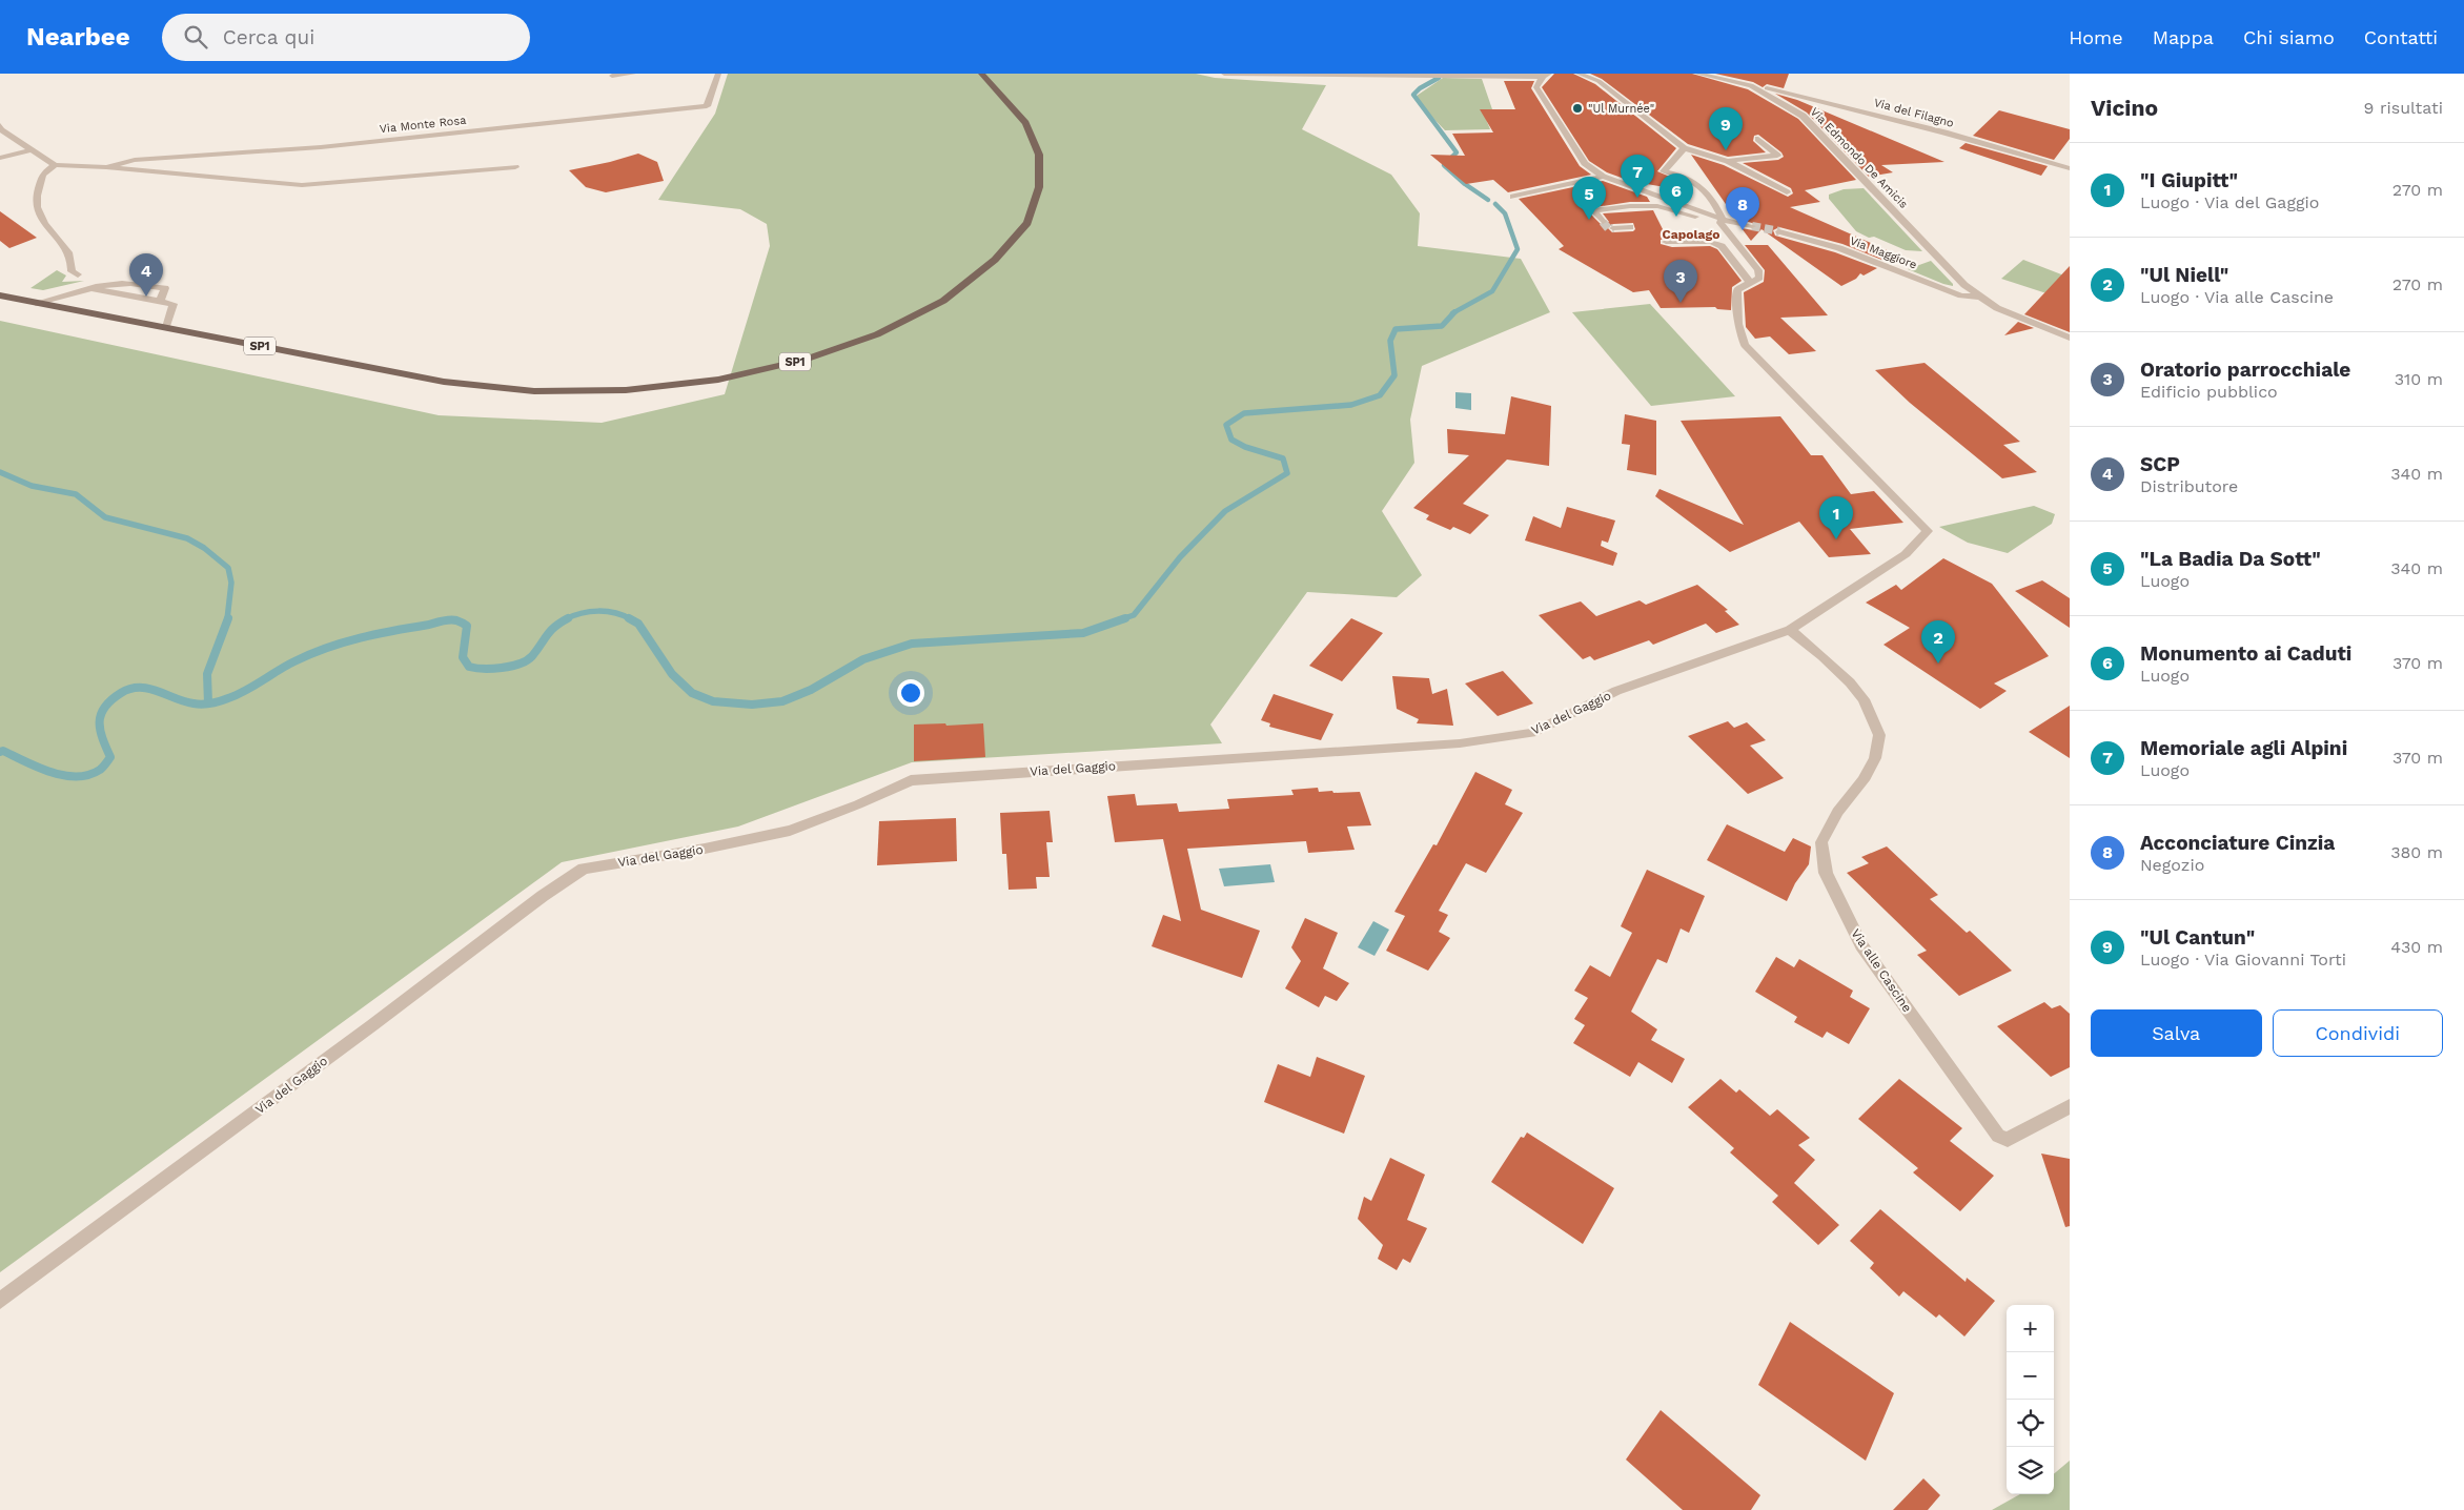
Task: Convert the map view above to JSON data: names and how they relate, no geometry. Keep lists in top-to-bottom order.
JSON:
{
  "streets": {
    "main road": ["SP1"],
    "street": [
      "Via del Filagno",
      "Via Monte Rosa",
      "Via Edmondo De Amicis",
      "Via Maggiore",
      "Via del Gaggio",
      "Via alle Cascine"
    ]
  },
  "crossings": [
    ["Via del Filagno", "Via Edmondo De Amicis"],
    ["Via Edmondo De Amicis", "Via Maggiore"],
    ["Via del Gaggio", "Via alle Cascine"]
  ],
  "districts": ["Capolago"],
  "places": ["\"Ul Murnée\""],
  "page": {
    "header": "Nearbee",
    "search": "Cerca qui",
    "nav": [
      "Home",
      "Mappa",
      "Chi siamo",
      "Contatti"
    ],
    "heading": ["Vicino", "9 risultati"],
    "pins": [
      "9",
      "7",
      "6",
      "5",
      "8",
      "4",
      "3",
      "1",
      "2"
    ],
    "list": [
      {
        "mark": "1",
        "name": "\"I Giupitt\"",
        "note": "Luogo · Via del Gaggio",
        "value": "270 m"
      },
      {
        "mark": "2",
        "name": "\"Ul Niell\"",
        "note": "Luogo · Via alle Cascine",
        "value": "270 m"
      },
      {
        "mark": "3",
        "name": "Oratorio parrocchiale",
        "note": "Edificio pubblico",
        "value": "310 m"
      },
      {
        "mark": "4",
        "name": "SCP",
        "note": "Distributore",
        "value": "340 m"
      },
      {
        "mark": "5",
        "name": "\"La Badia Da Sott\"",
        "note": "Luogo",
        "value": "340 m"
      },
      {
        "mark": "6",
        "name": "Monumento ai Caduti",
        "note": "Luogo",
        "value": "370 m"
      },
      {
        "mark": "7",
        "name": "Memoriale agli Alpini",
        "note": "Luogo",
        "value": "370 m"
      },
      {
        "mark": "8",
        "name": "Acconciature Cinzia",
        "note": "Negozio",
        "value": "380 m"
      },
      {
        "mark": "9",
        "name": "\"Ul Cantun\"",
        "note": "Luogo · Via Giovanni Torti",
        "value": "430 m"
      }
    ],
    "buttons": ["Salva", "Condividi"],
    "map_buttons": ["+", "−"]
  }
}
